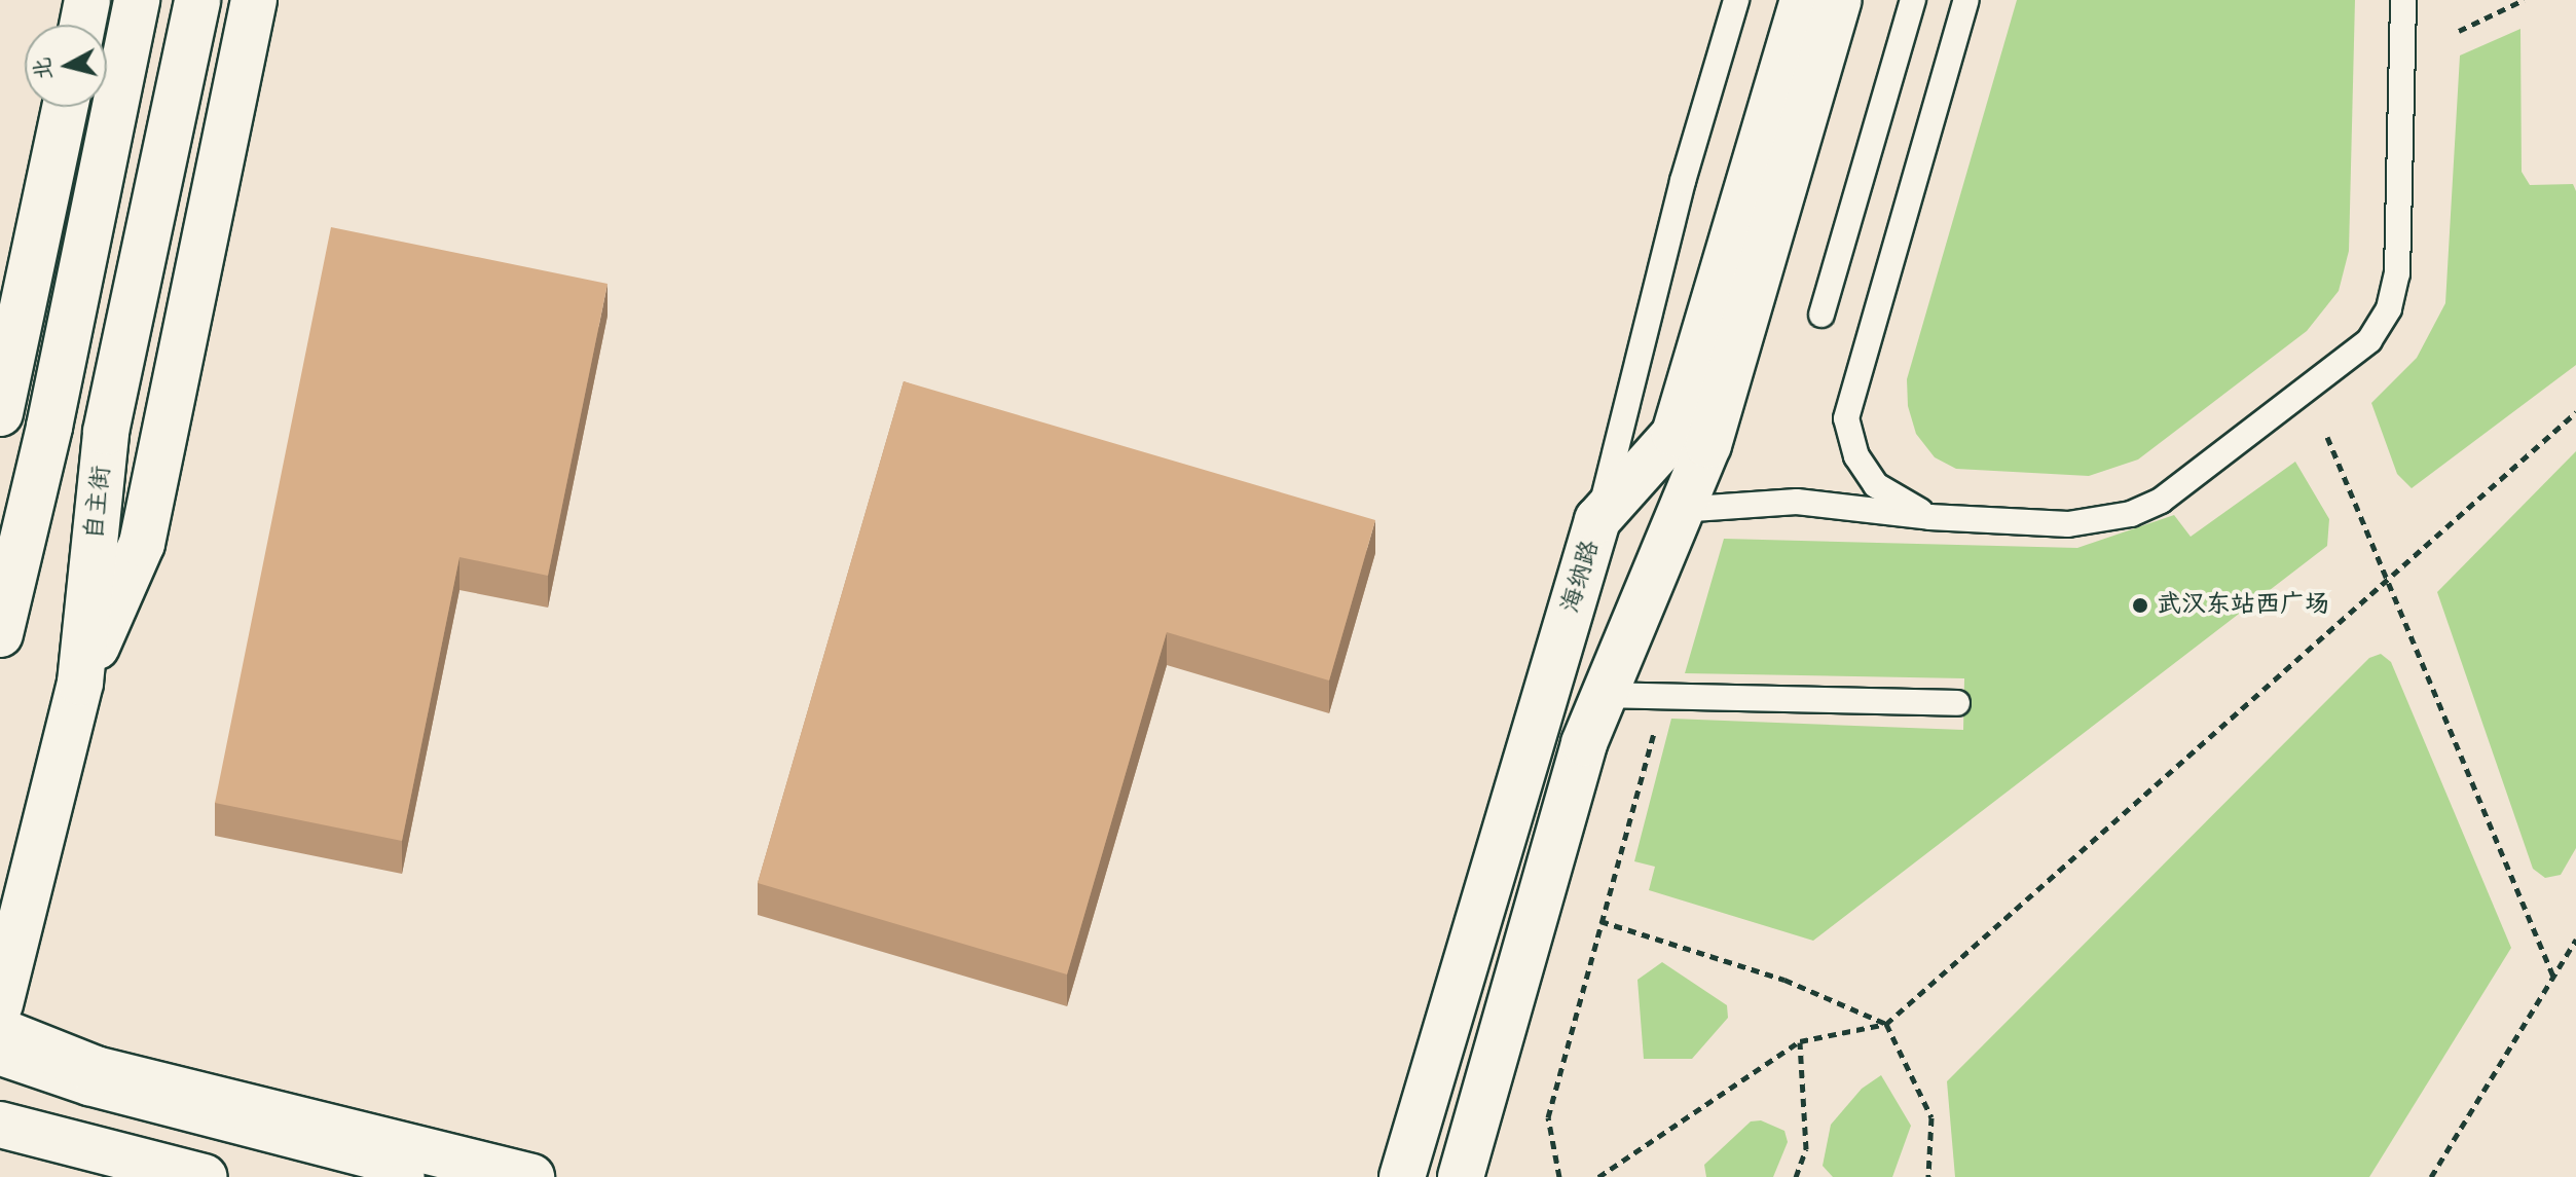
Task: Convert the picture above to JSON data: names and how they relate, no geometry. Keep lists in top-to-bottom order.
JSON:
{
  "streets": {
    "main road": ["自主街", "海纳路"]
  },
  "places": ["武汉东站西广场"],
  "north": "left"
}
